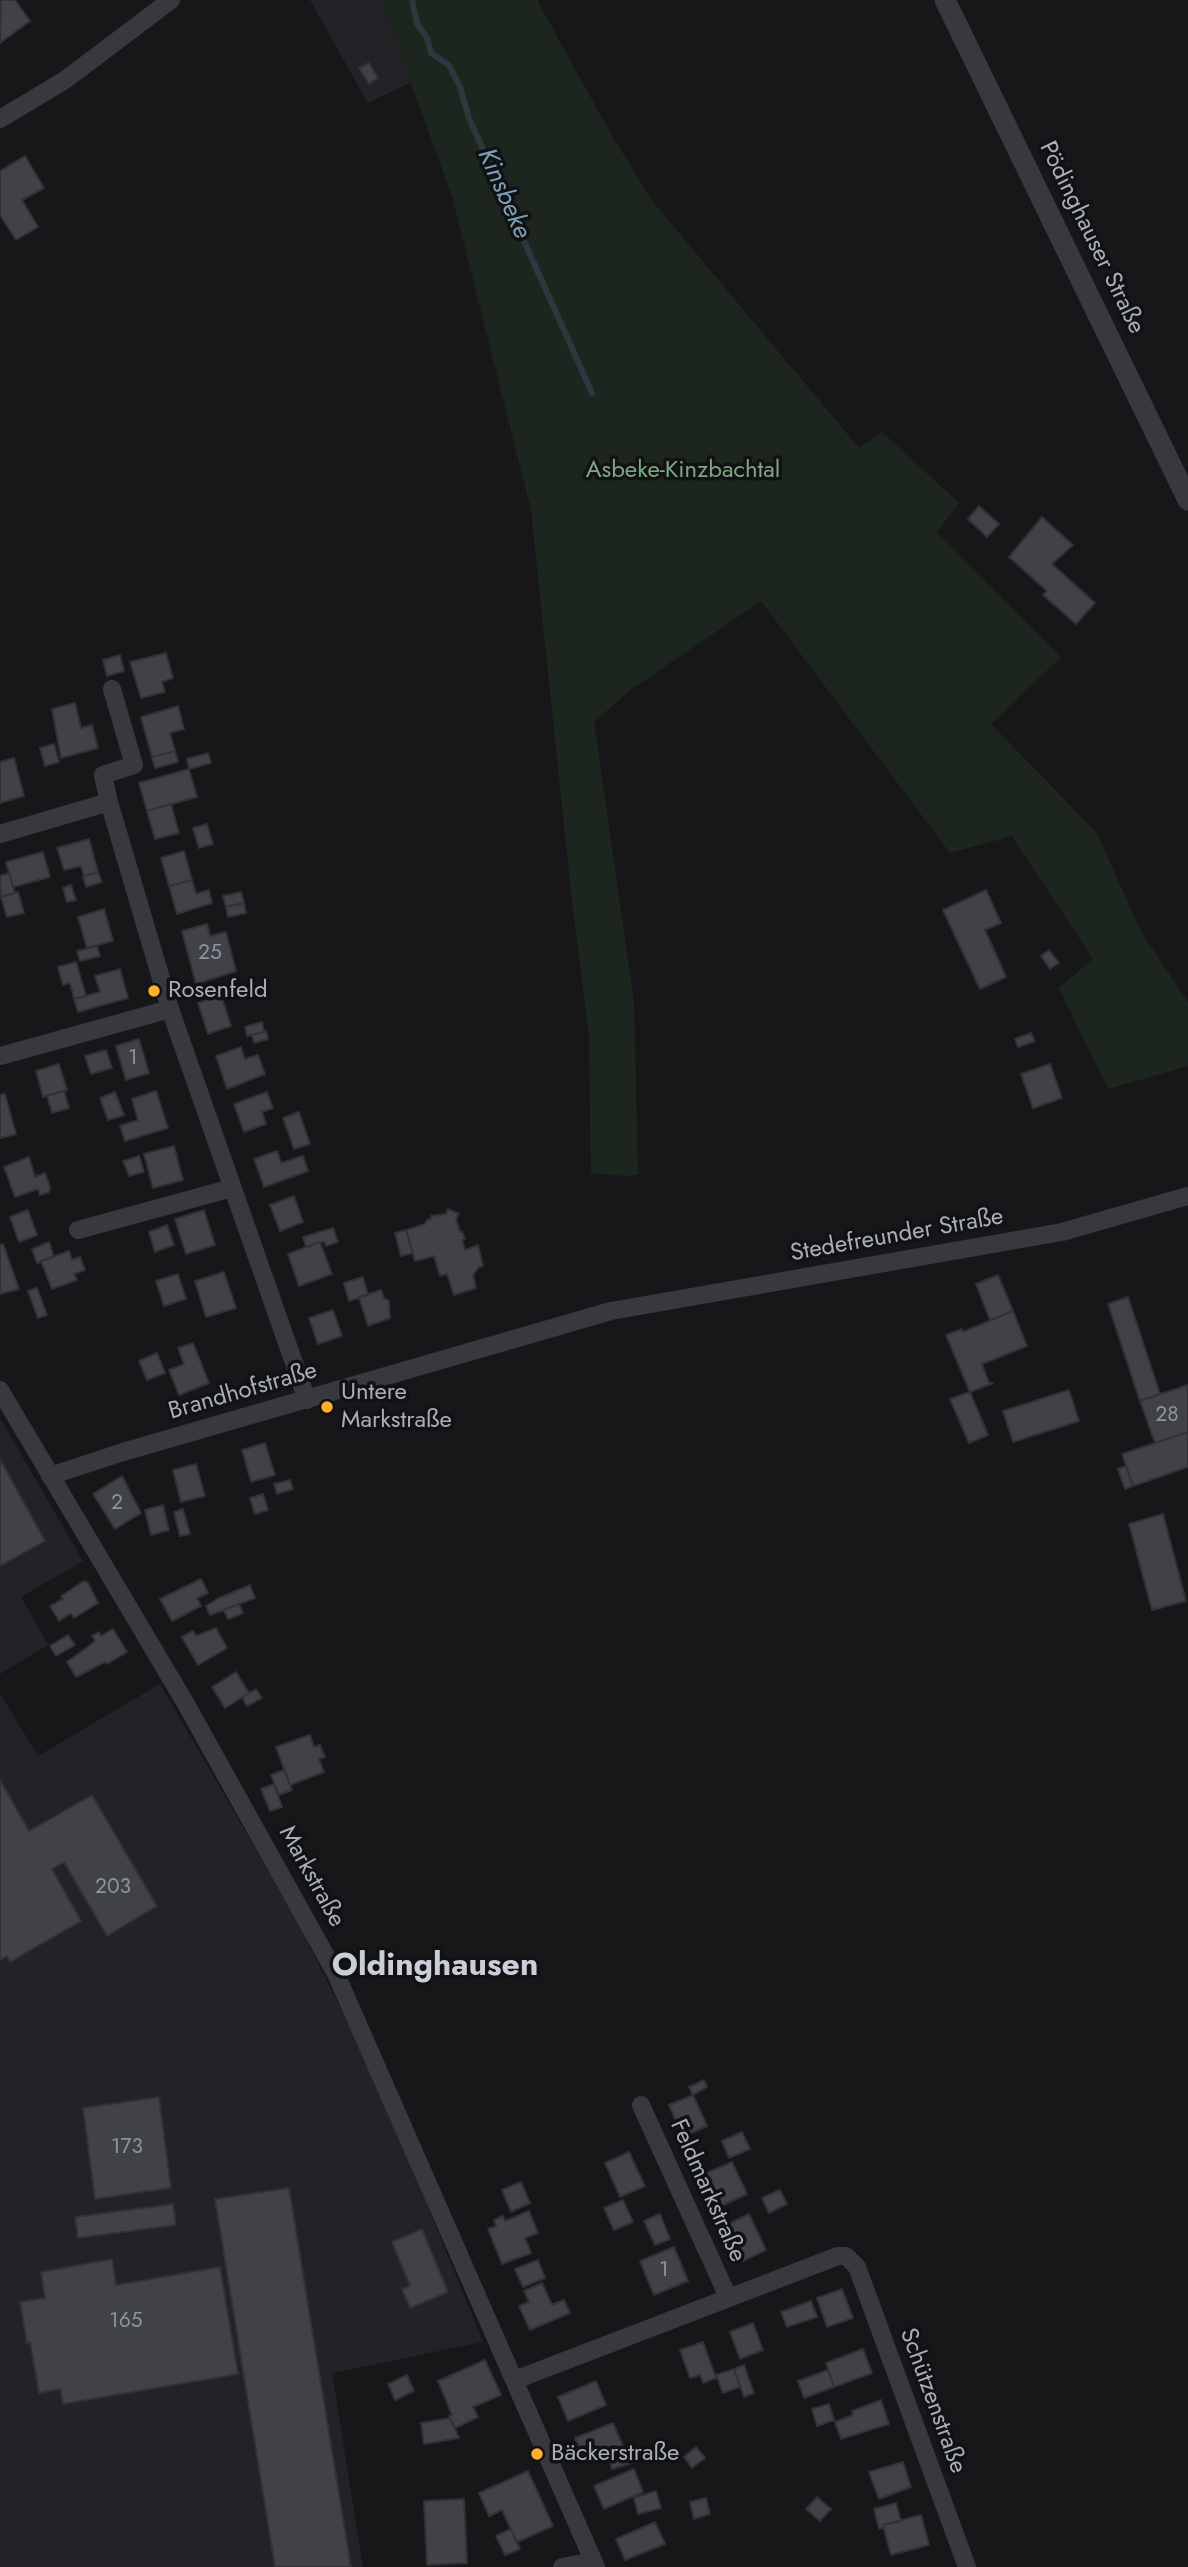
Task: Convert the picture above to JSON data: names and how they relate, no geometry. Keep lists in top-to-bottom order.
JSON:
{
  "streets": {
    "street": [
      "Pödinghauser Straße",
      "Stedefreunder Straße",
      "Brandhofstraße",
      "Markstraße",
      "Feldmarkstraße",
      "Schützenstraße"
    ]
  },
  "crossings": [
    ["Stedefreunder Straße", "Brandhofstraße"],
    ["Brandhofstraße", "Markstraße"],
    ["Feldmarkstraße", "Schützenstraße"]
  ],
  "districts": ["Oldinghausen"],
  "water": ["Kinsbeke"],
  "parks": ["Asbeke-Kinzbachtal"],
  "places": ["Rosenfeld", "Untere Markstraße", "Bäckerstraße"],
  "house_numbers": [
    "25",
    "1",
    "28",
    "2",
    "203",
    "173",
    "1",
    "165"
  ]
}
